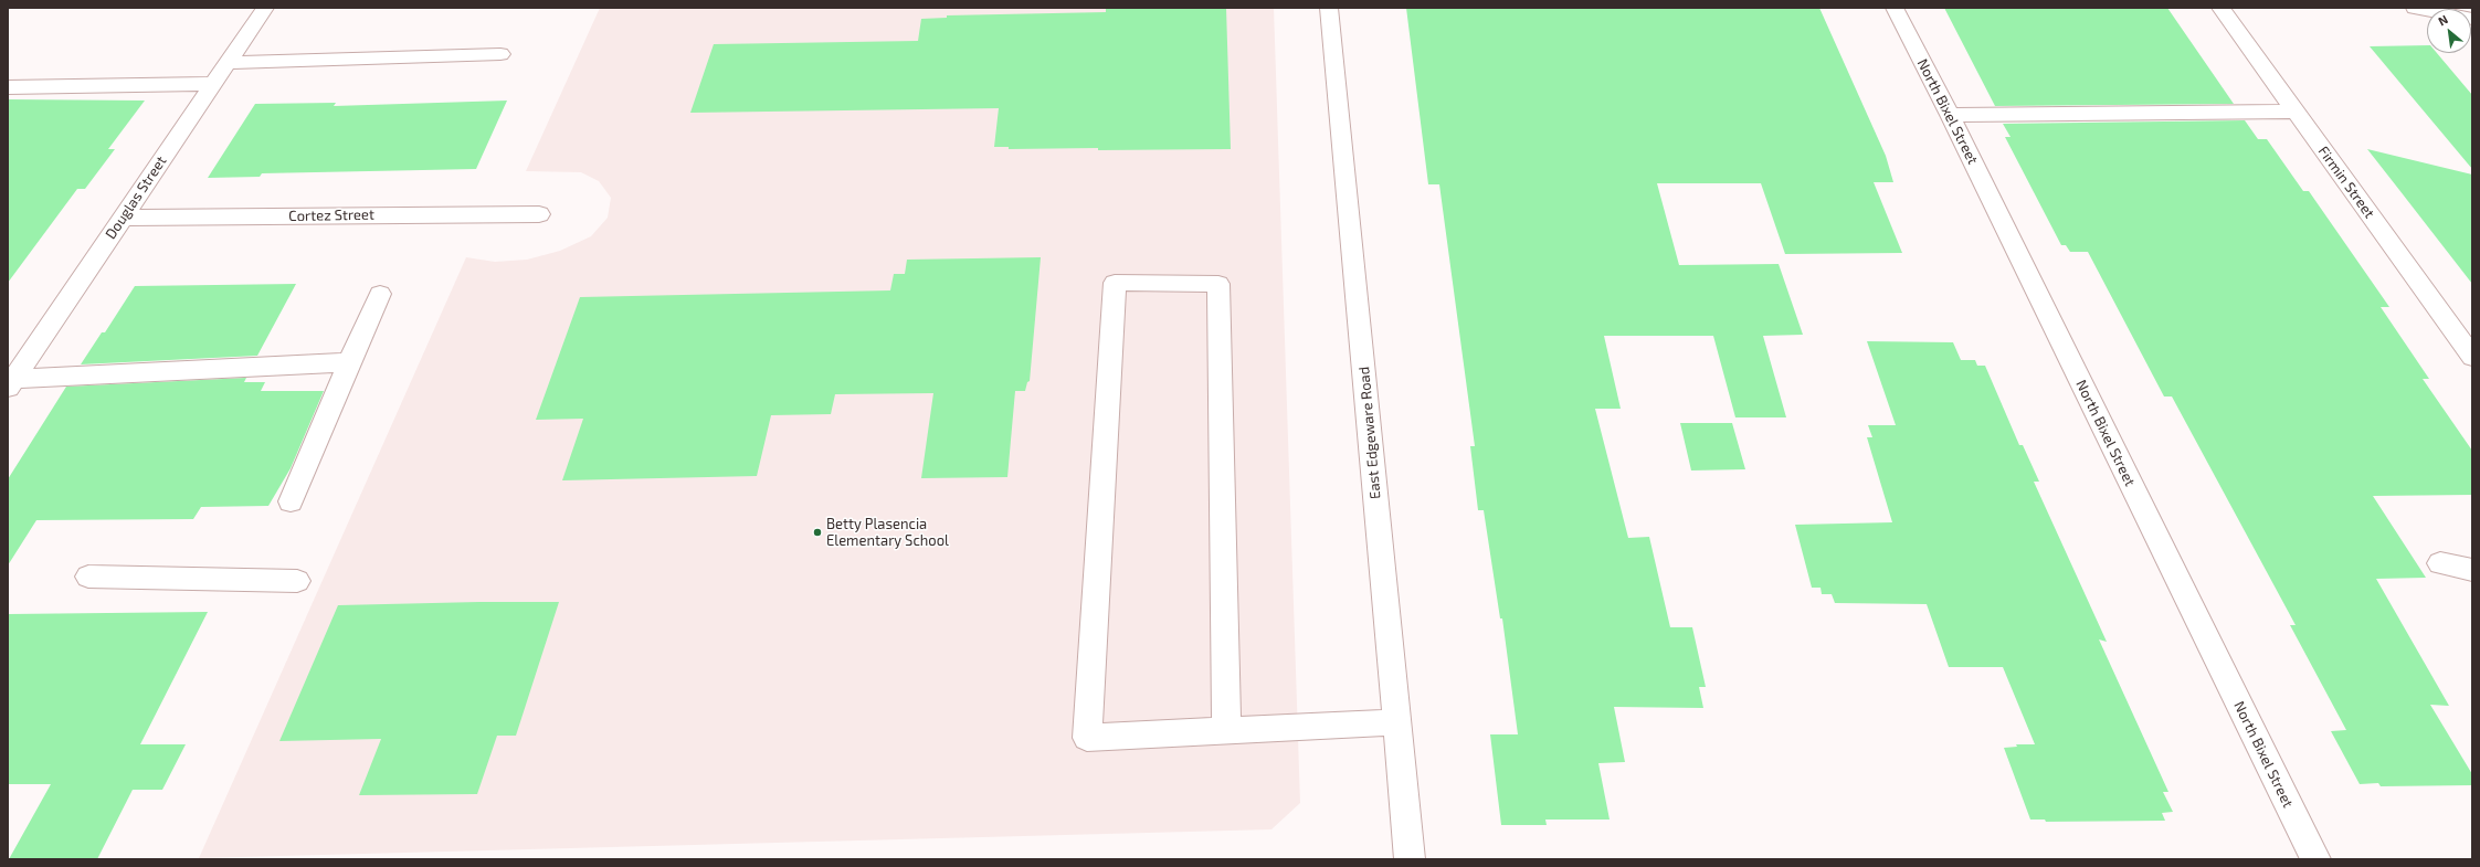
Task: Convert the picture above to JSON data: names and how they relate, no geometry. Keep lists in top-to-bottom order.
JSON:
{
  "streets": {
    "street": [
      "North Bixel Street",
      "Firmin Street",
      "Douglas Street",
      "Cortez Street",
      "East Edgeware Road"
    ]
  },
  "crossings": [
    ["Douglas Street", "Cortez Street"]
  ],
  "places": ["Betty Plasencia Elementary School"],
  "north": "top left"
}
